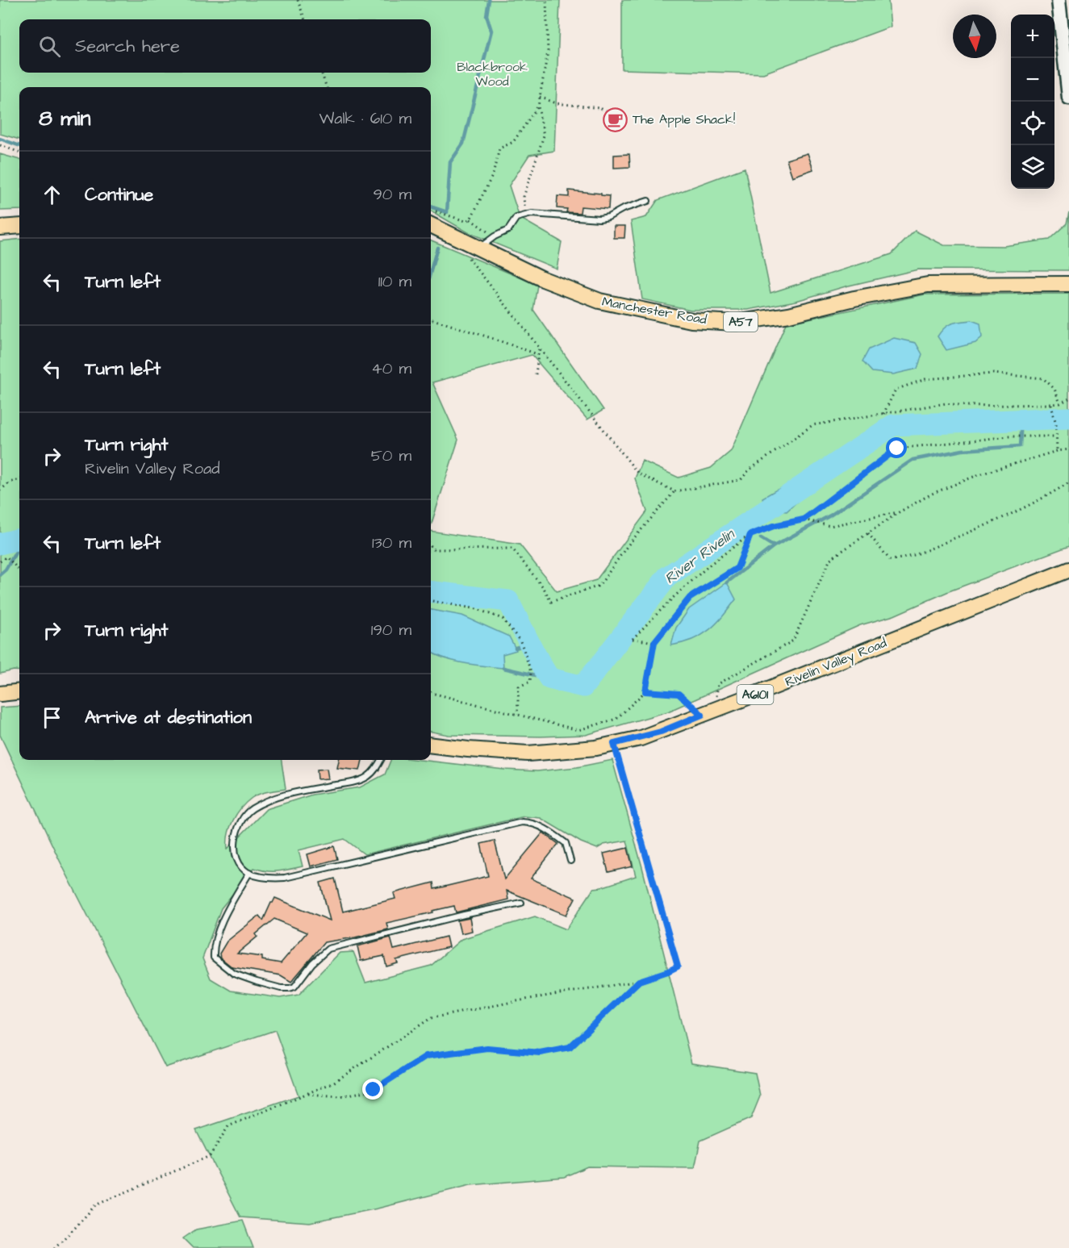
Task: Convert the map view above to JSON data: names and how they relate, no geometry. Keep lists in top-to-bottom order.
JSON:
{
  "streets": {
    "main road": [
      "Manchester Road",
      "A57",
      "Rivelin Valley Road",
      "A6101"
    ]
  },
  "water": ["River Rivelin"],
  "parks": ["Blackbrook Wood"],
  "places": {
    "cafe": ["The Apple Shack!"]
  },
  "north": "bottom",
  "page": {
    "map_buttons": ["+", "−"],
    "search": "Search here",
    "heading": ["8 min", "Walk · 610 m"],
    "list": [
      ["Continue", "90 m"],
      ["Turn left", "110 m"],
      ["Turn left", "40 m"],
      ["Turn right", "Rivelin Valley Road", "50 m"],
      ["Turn left", "130 m"],
      ["Turn right", "190 m"],
      "Arrive at destination"
    ]
  }
}
